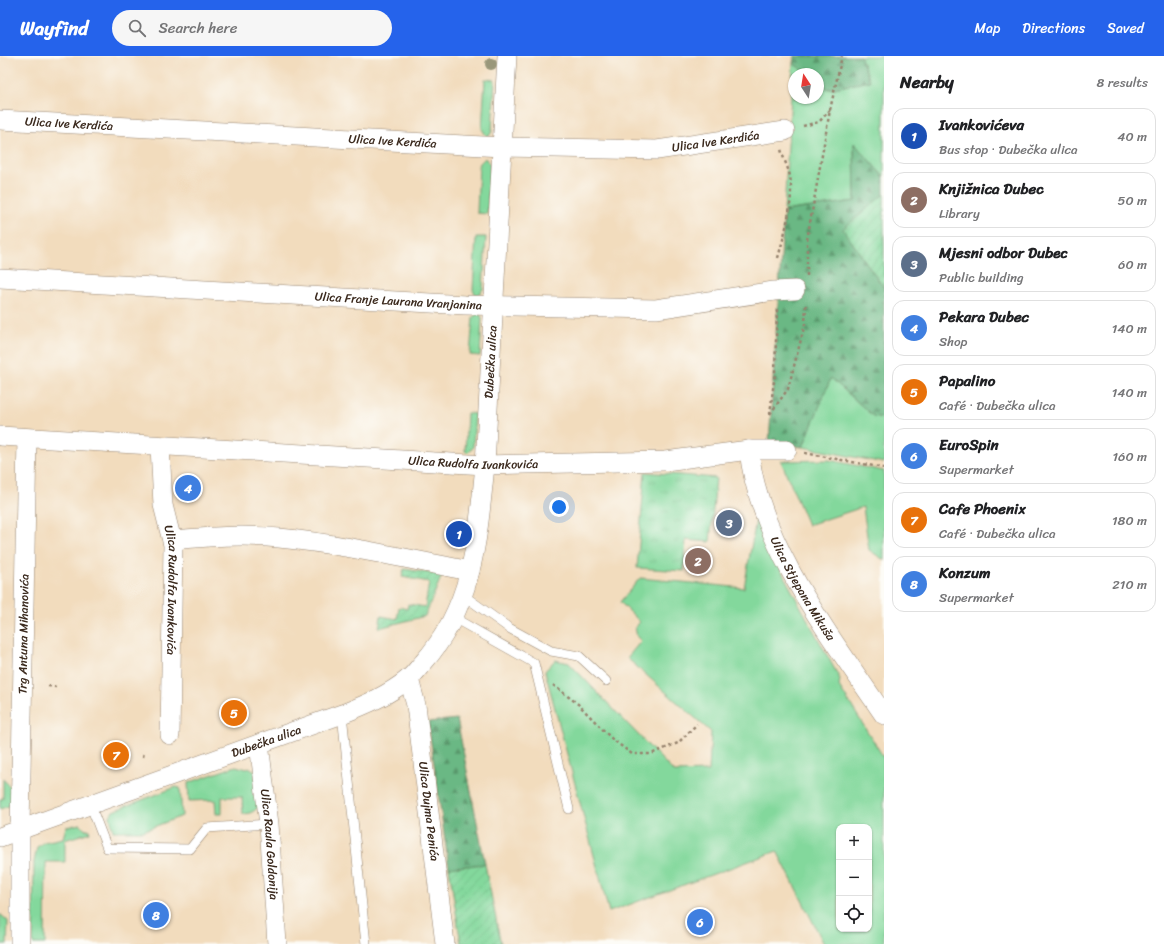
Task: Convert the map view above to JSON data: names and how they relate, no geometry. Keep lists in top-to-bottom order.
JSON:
{
  "streets": {
    "street": [
      "Ulica Ive Kerdića",
      "Ulica Franje Laurana Vranjanina",
      "Dubečka ulica",
      "Ulica Rudolfa Ivankovića",
      "Ulica Stjepana Mikuša",
      "Trg Antuna Mihanovića",
      "Ulica Dujma Penića",
      "Ulica Raula Goldonija"
    ]
  },
  "crossings": [
    ["Ulica Ive Kerdića", "Dubečka ulica"],
    ["Ulica Franje Laurana Vranjanina", "Dubečka ulica"],
    ["Dubečka ulica", "Ulica Rudolfa Ivankovića"],
    ["Dubečka ulica", "Trg Antuna Mihanovića"],
    ["Dubečka ulica", "Ulica Dujma Penića"],
    ["Dubečka ulica", "Ulica Raula Goldonija"],
    ["Ulica Rudolfa Ivankovića", "Ulica Stjepana Mikuša"],
    ["Ulica Rudolfa Ivankovića", "Trg Antuna Mihanovića"]
  ],
  "north": "top",
  "page": {
    "header": "Wayfind",
    "search": "Search here",
    "nav": ["Map", "Directions", "Saved"],
    "heading": ["Nearby", "8 results"],
    "list": [
      {
        "mark": "1",
        "name": "Ivankovićeva",
        "note": "Bus stop · Dubečka ulica",
        "value": "40 m"
      },
      {
        "mark": "2",
        "name": "Knjižnica Dubec",
        "note": "Library",
        "value": "50 m"
      },
      {
        "mark": "3",
        "name": "Mjesni odbor Dubec",
        "note": "Public building",
        "value": "60 m"
      },
      {
        "mark": "4",
        "name": "Pekara Dubec",
        "note": "Shop",
        "value": "140 m"
      },
      {
        "mark": "5",
        "name": "Papalino",
        "note": "Café · Dubečka ulica",
        "value": "140 m"
      },
      {
        "mark": "6",
        "name": "EuroSpin",
        "note": "Supermarket",
        "value": "160 m"
      },
      {
        "mark": "7",
        "name": "Cafe Phoenix",
        "note": "Café · Dubečka ulica",
        "value": "180 m"
      },
      {
        "mark": "8",
        "name": "Konzum",
        "note": "Supermarket",
        "value": "210 m"
      }
    ],
    "pins": [
      "4",
      "3",
      "1",
      "2",
      "5",
      "7",
      "8",
      "6"
    ],
    "map_buttons": ["+", "−"]
  }
}
